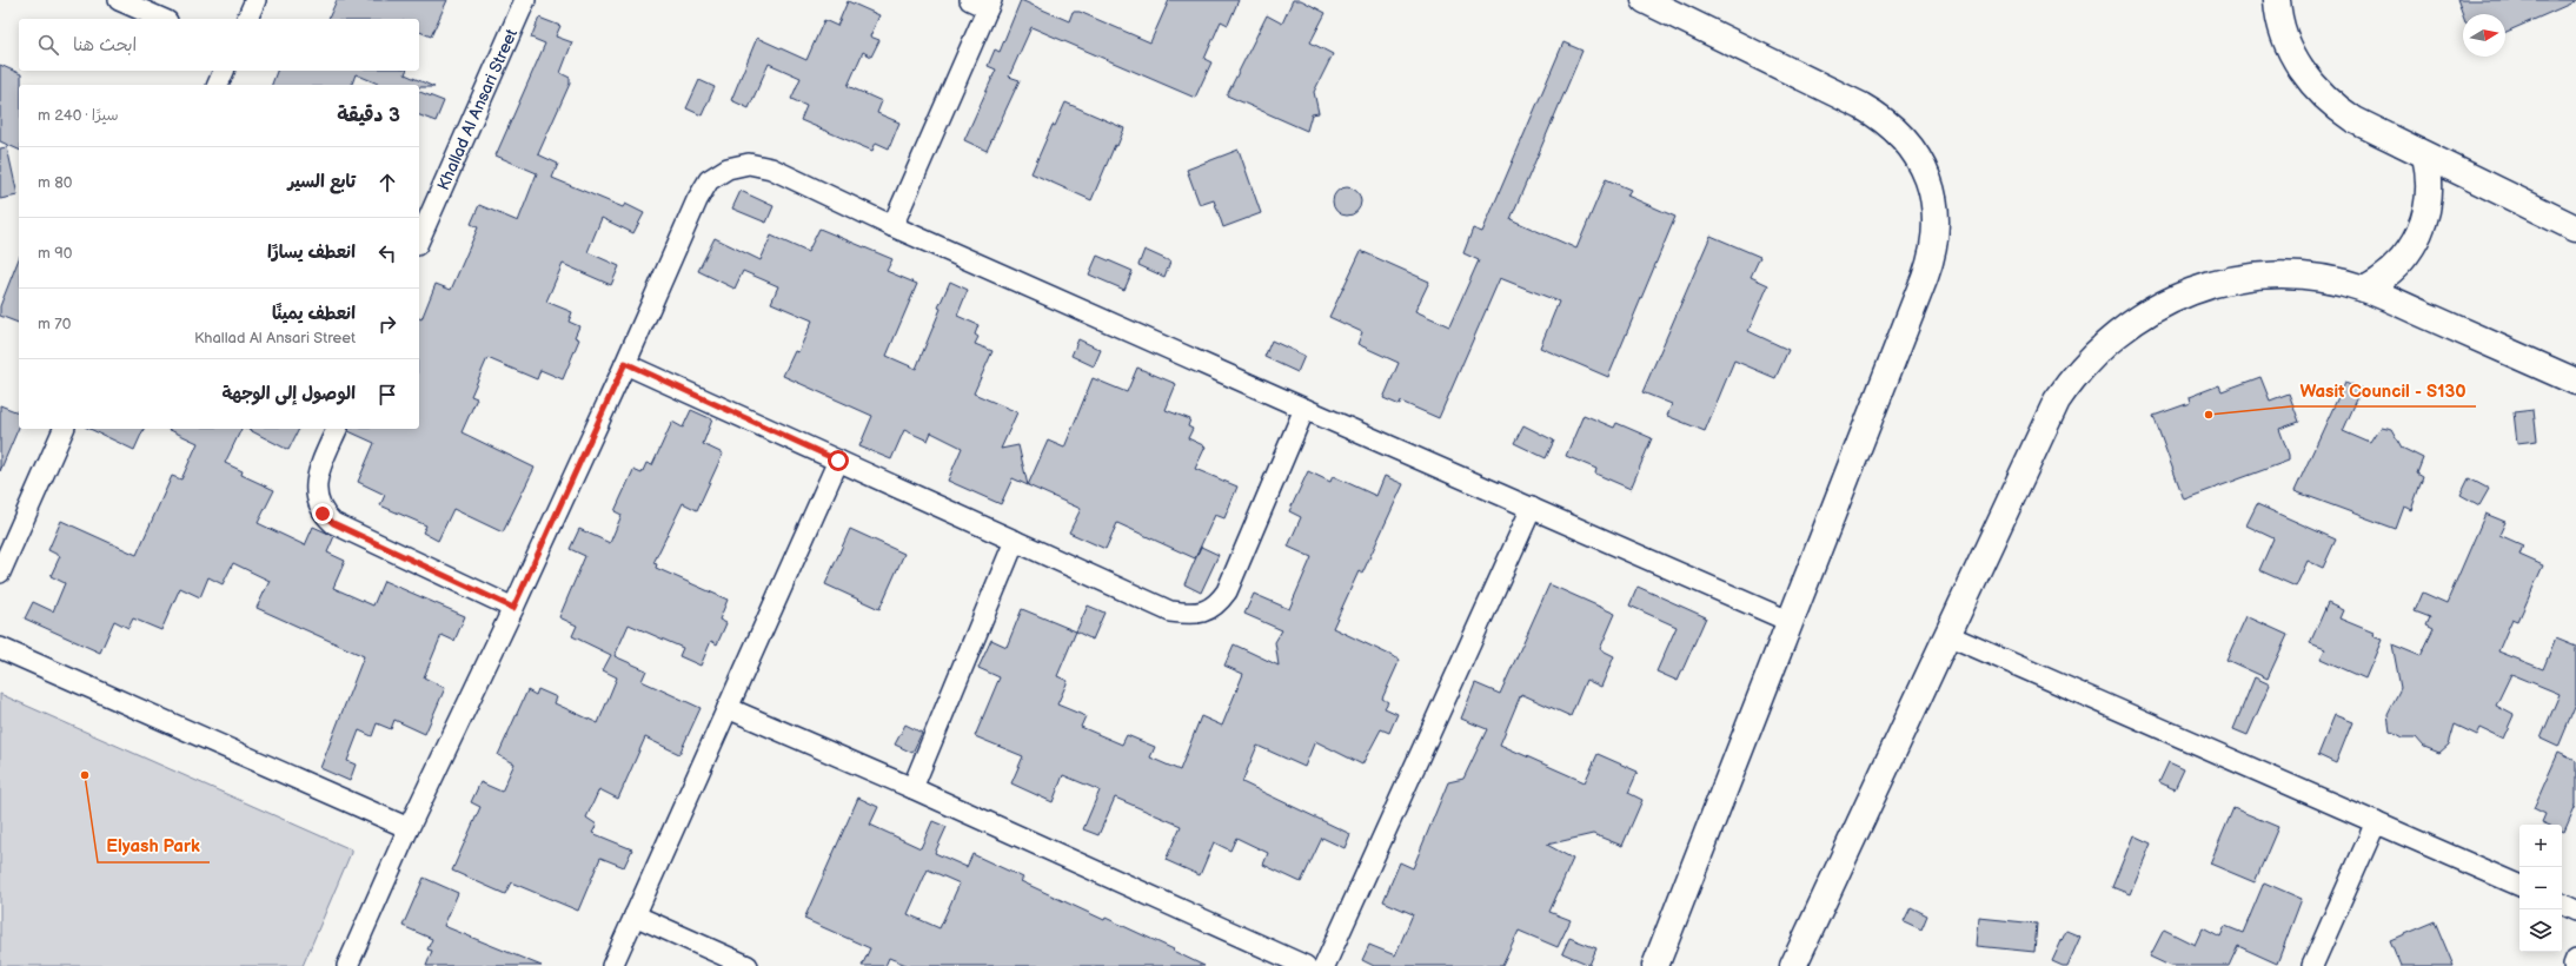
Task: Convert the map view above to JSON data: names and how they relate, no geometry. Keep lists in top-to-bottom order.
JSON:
{
  "streets": {
    "street": ["Khallad Al Ansari Street"]
  },
  "places": ["Wasit Council - S130", "Elyash Park"],
  "north": "right",
  "page": {
    "search": "ابحث هنا",
    "heading": ["3 دقيقة", "سيرًا · 240 m"],
    "list": [
      ["تابع السير", "80 m"],
      ["انعطف يسارًا", "90 m"],
      ["انعطف يمينًا", "Khallad Al Ansari Street", "70 m"],
      "الوصول إلى الوجهة"
    ],
    "map_buttons": ["+", "−"]
  }
}
